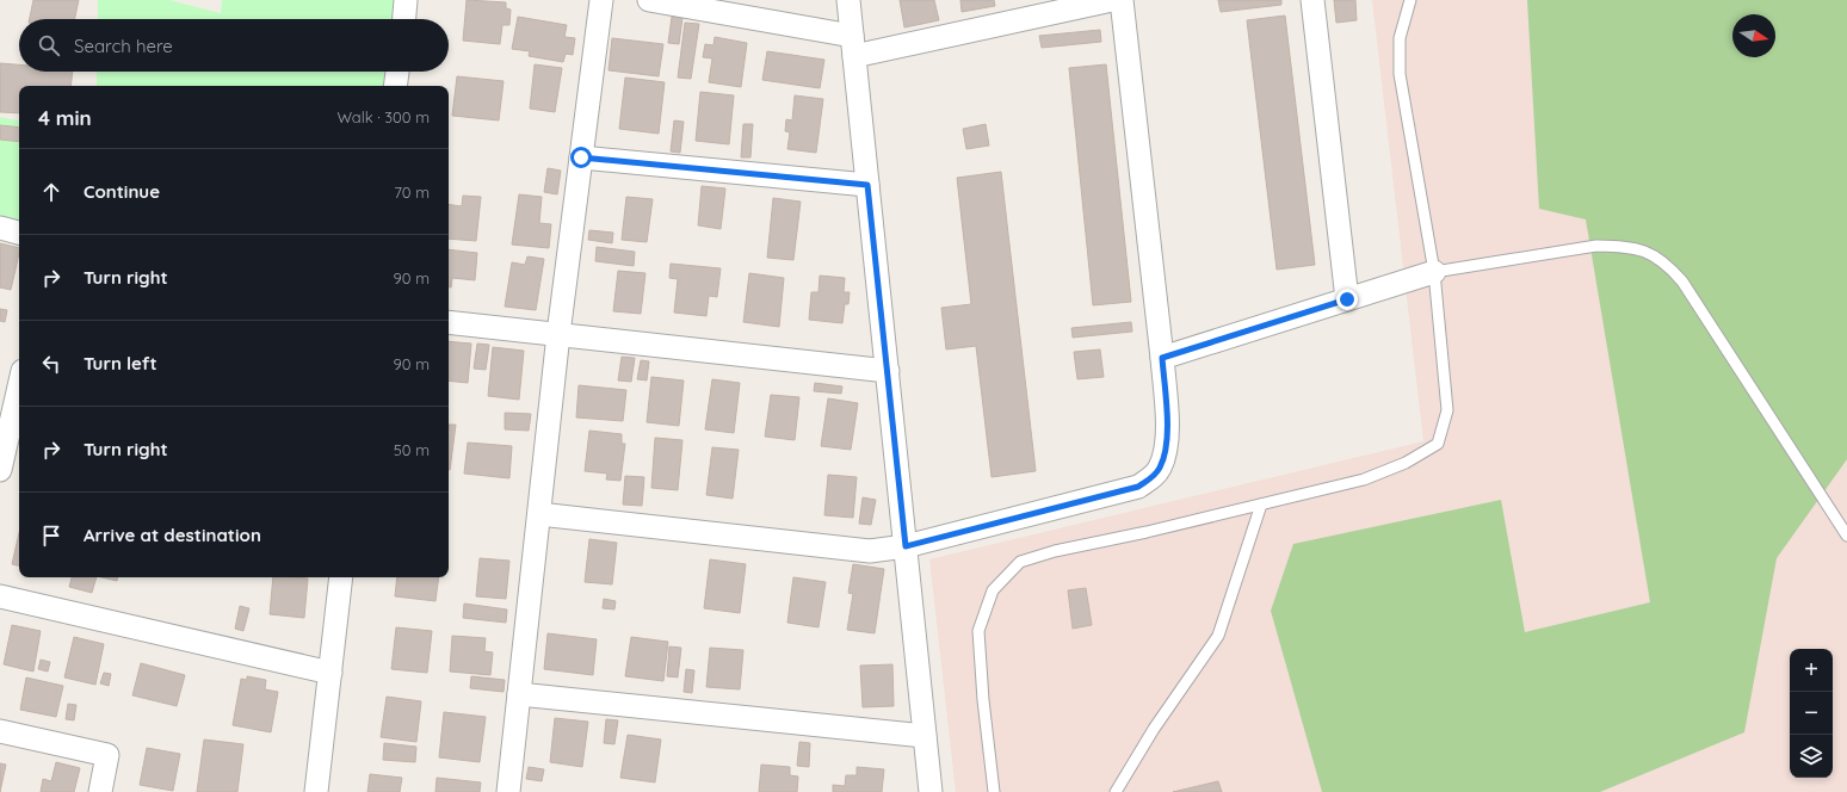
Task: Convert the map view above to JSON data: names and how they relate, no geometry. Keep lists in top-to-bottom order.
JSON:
{
  "north": "right",
  "page": {
    "search": "Search here",
    "heading": ["4 min", "Walk · 300 m"],
    "list": [
      ["Continue", "70 m"],
      ["Turn right", "90 m"],
      ["Turn left", "90 m"],
      ["Turn right", "50 m"],
      "Arrive at destination"
    ],
    "map_buttons": ["+", "−"]
  }
}
